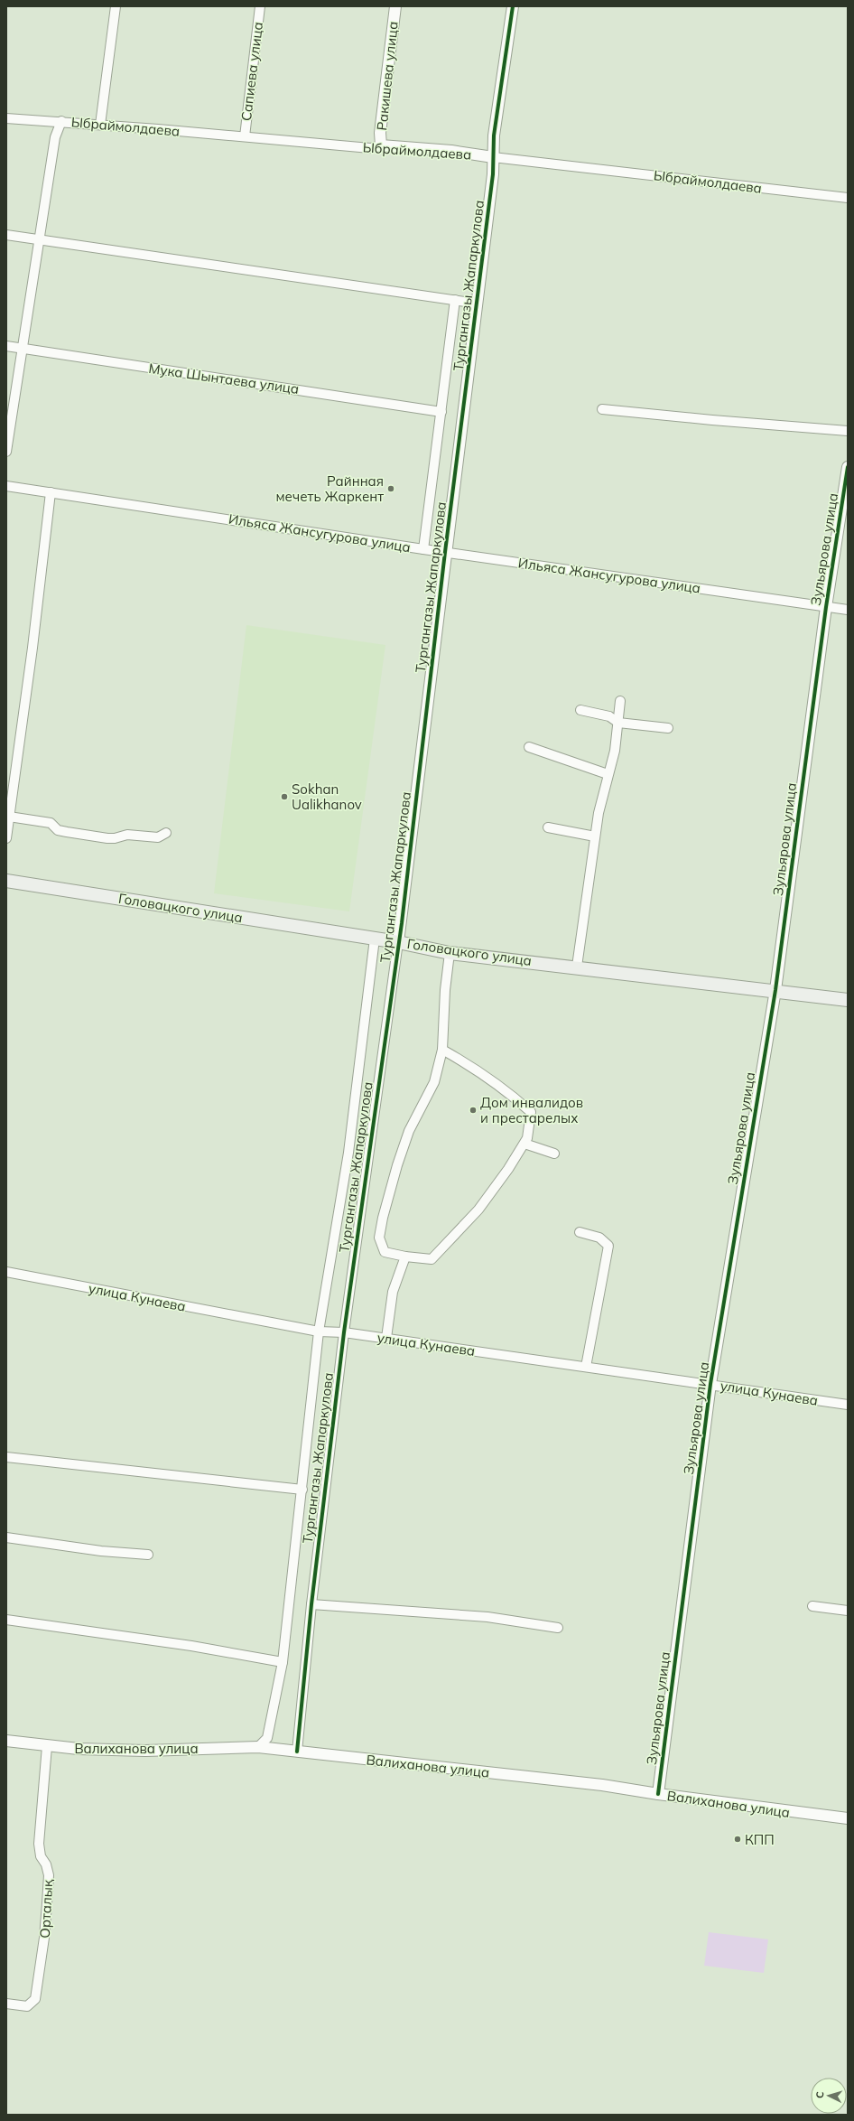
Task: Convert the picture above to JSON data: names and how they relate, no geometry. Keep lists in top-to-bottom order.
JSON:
{
  "streets": {
    "main road": ["Головацкого улица"],
    "street": [
      "Сапиева улица",
      "Ракишева улица",
      "Ыбраймолдаева",
      "Тургангазы Жапаркулова",
      "Мука Шынтаева улица",
      "Ильяса Жансугурова улица",
      "Зульярова улица",
      "улица Кунаева",
      "Валиханова улица",
      "Орталық"
    ]
  },
  "crossings": [
    ["Сапиева улица", "Ыбраймолдаева"],
    ["Ракишева улица", "Ыбраймолдаева"],
    ["Ыбраймолдаева", "Тургангазы Жапаркулова"],
    ["Тургангазы Жапаркулова", "Ильяса Жансугурова улица"],
    ["Тургангазы Жапаркулова", "Головацкого улица"],
    ["Тургангазы Жапаркулова", "улица Кунаева"],
    ["Тургангазы Жапаркулова", "Валиханова улица"],
    ["Ильяса Жансугурова улица", "Зульярова улица"],
    ["Зульярова улица", "Головацкого улица"],
    ["Зульярова улица", "улица Кунаева"],
    ["Зульярова улица", "Валиханова улица"],
    ["Валиханова улица", "Орталық"]
  ],
  "places": [
    "Райнная мечеть Жаркент",
    "Sokhan Ualikhanov",
    "Дом инвалидов и престарелых",
    "КПП"
  ],
  "north": "left"
}
